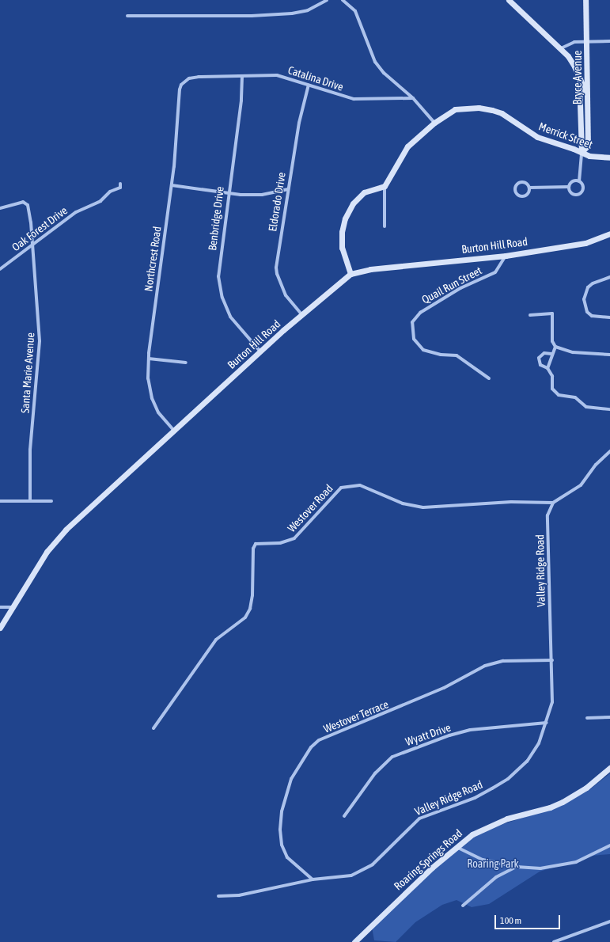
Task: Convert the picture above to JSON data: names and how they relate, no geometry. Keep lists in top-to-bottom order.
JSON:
{
  "streets": {
    "street": [
      "Bryce Avenue",
      "Catalina Drive",
      "Merrick Street",
      "Eldorado Drive",
      "Benbridge Drive",
      "Oak Forest Drive",
      "Burton Hill Road",
      "Northcrest Road",
      "Quail Run Street",
      "Santa Marie Avenue",
      "Westover Road",
      "Valley Ridge Road",
      "Westover Terrace",
      "Wyatt Drive",
      "Roaring Springs Road"
    ]
  },
  "crossings": [
    ["Bryce Avenue", "Merrick Street"],
    ["Catalina Drive", "Eldorado Drive"],
    ["Catalina Drive", "Benbridge Drive"],
    ["Catalina Drive", "Northcrest Road"],
    ["Eldorado Drive", "Burton Hill Road"],
    ["Benbridge Drive", "Burton Hill Road"],
    ["Oak Forest Drive", "Santa Marie Avenue"],
    ["Burton Hill Road", "Northcrest Road"],
    ["Burton Hill Road", "Quail Run Street"],
    ["Westover Road", "Valley Ridge Road"],
    ["Valley Ridge Road", "Westover Terrace"],
    ["Valley Ridge Road", "Wyatt Drive"]
  ],
  "parks": ["Roaring Park"],
  "scale_bar": "100 m"
}
